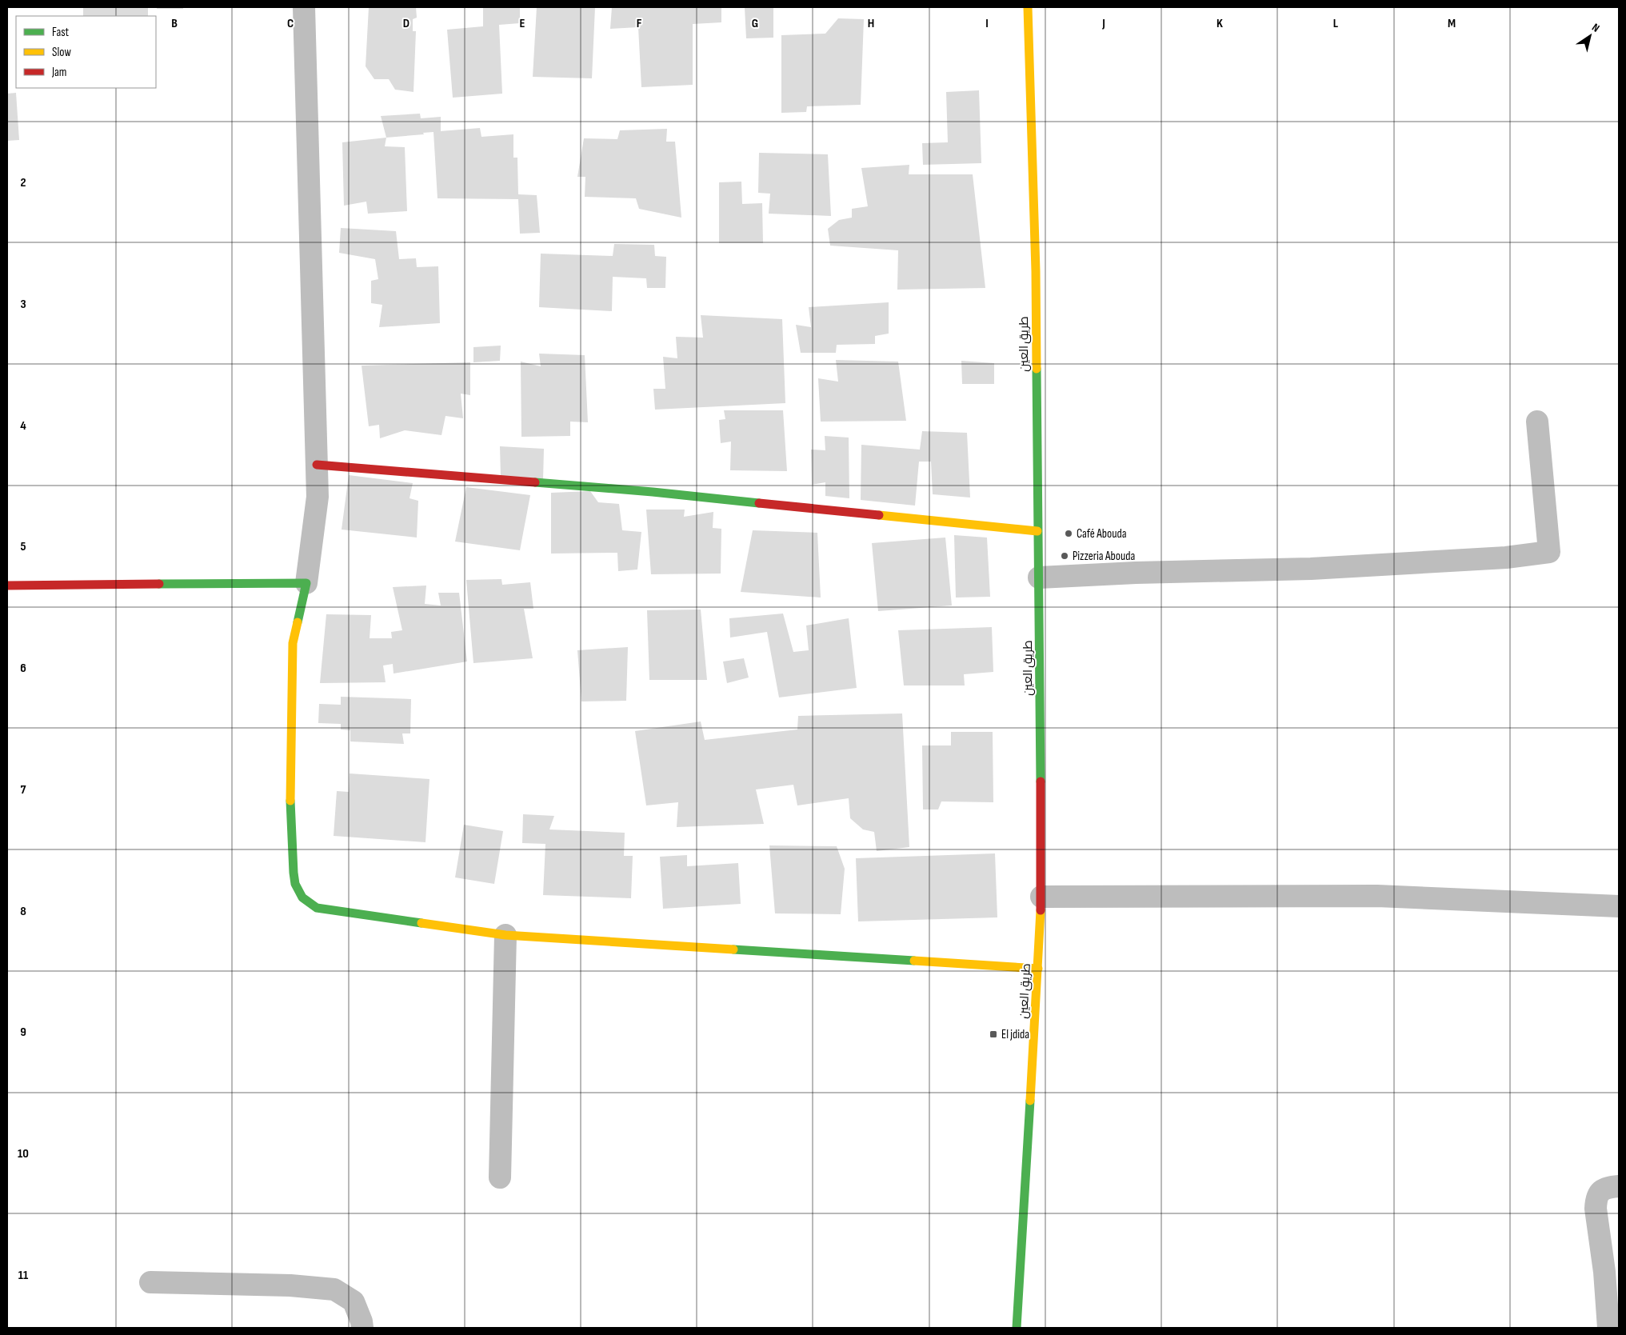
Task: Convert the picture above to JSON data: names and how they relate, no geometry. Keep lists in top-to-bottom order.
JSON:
{
  "streets": {
    "street": ["طريق العين"]
  },
  "places": {
    "other": ["Café Abouda", "Pizzeria Abouda"],
    "transit": ["El jdida"]
  },
  "legend": ["Fast", "Slow", "Jam"],
  "north": "top right",
  "grid": {
    "columns": [
      "B",
      "C",
      "D",
      "E",
      "F",
      "G",
      "H",
      "I",
      "J",
      "K",
      "L",
      "M"
    ],
    "rows": [
      "2",
      "3",
      "4",
      "5",
      "6",
      "7",
      "8",
      "9",
      "10",
      "11"
    ]
  }
}
